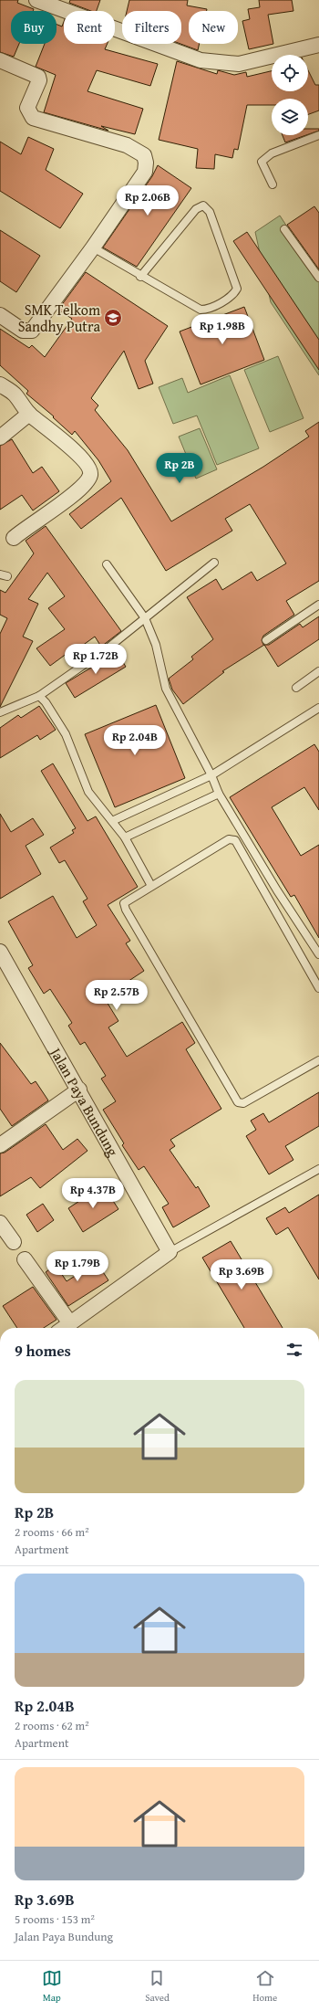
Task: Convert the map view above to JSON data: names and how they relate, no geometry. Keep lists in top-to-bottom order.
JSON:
{
  "streets": {
    "street": ["Jalan Paya Bundung"]
  },
  "places": {
    "school or university": ["SMK Telkom Sandhy Putra"]
  },
  "page": {
    "chip": [
      "Buy",
      "Rent",
      "Filters",
      "New"
    ],
    "price": [
      "Rp 2.06B",
      "Rp 1.98B",
      "Rp 2B",
      "Rp 1.72B",
      "Rp 2.04B",
      "Rp 2.57B",
      "Rp 4.37B",
      "Rp 1.79B",
      "Rp 3.69B"
    ],
    "heading": "9 homes",
    "list": [
      {
        "name": "Rp 2B",
        "note": "2 rooms · 66 m² · Apartment"
      },
      {
        "name": "Rp 2.04B",
        "note": "2 rooms · 62 m² · Apartment"
      },
      {
        "name": "Rp 3.69B",
        "note": "5 rooms · 153 m² · Jalan Paya Bundung"
      }
    ],
    "tabs": ["Map", "Saved", "Home"]
  }
}
